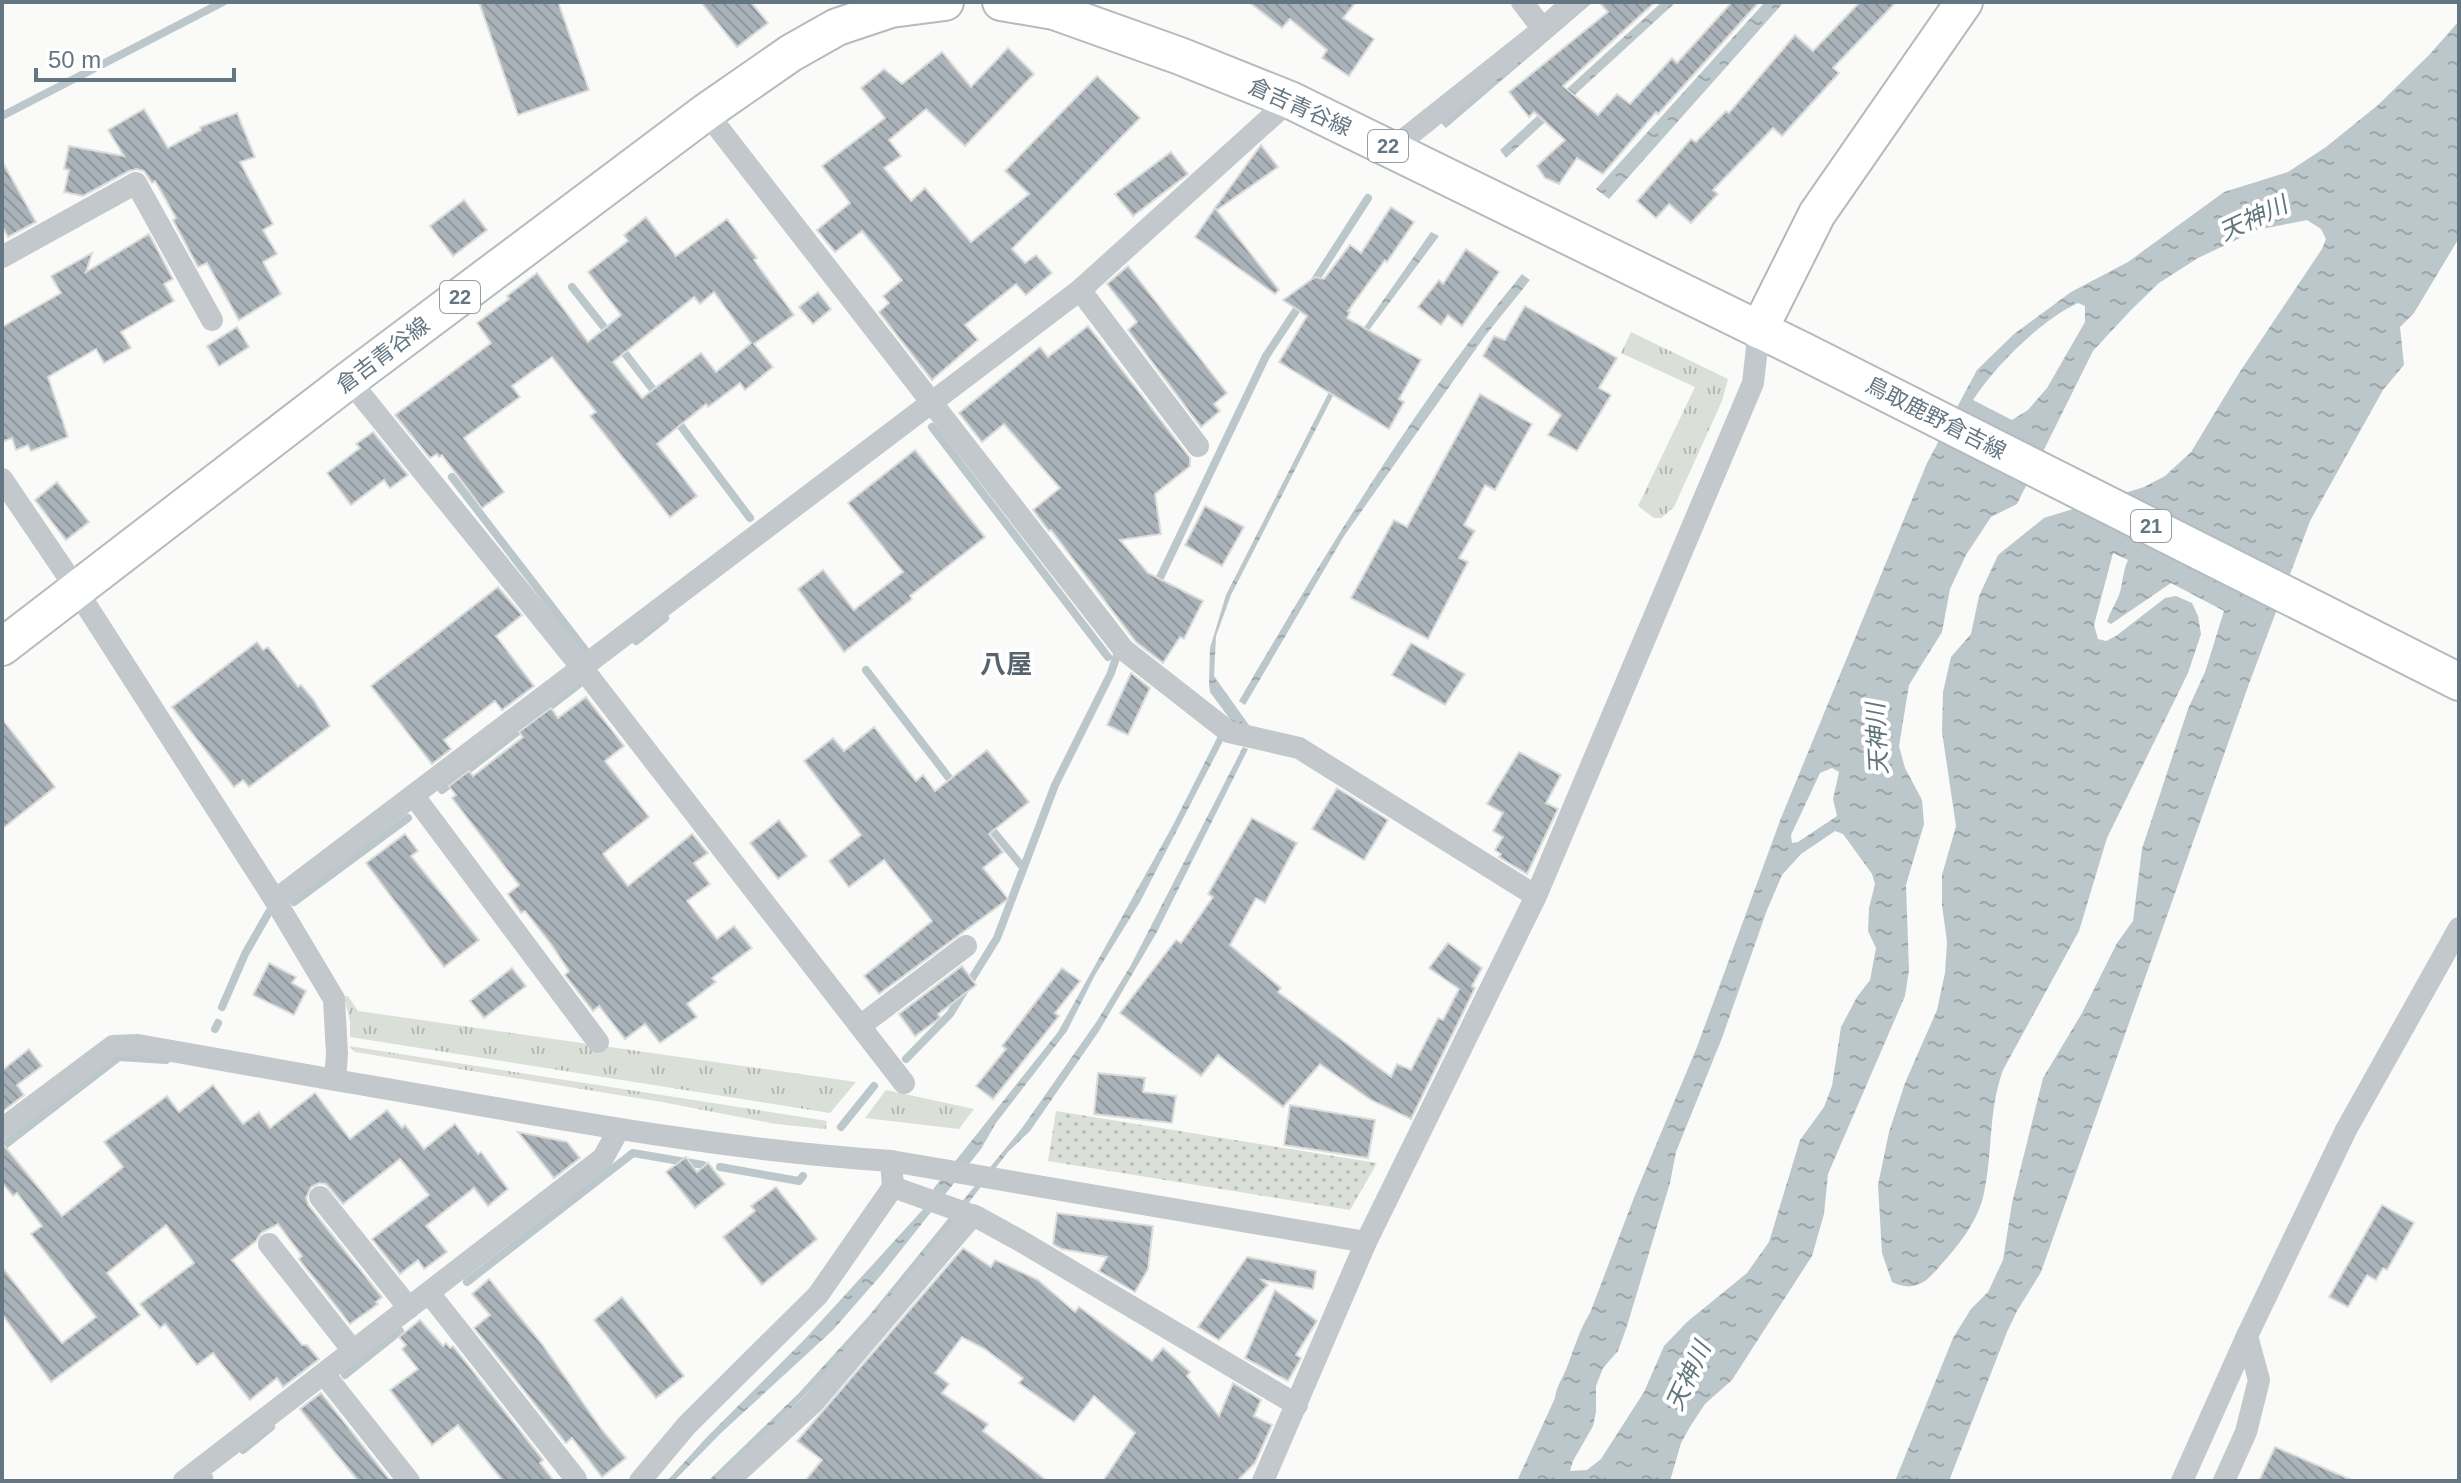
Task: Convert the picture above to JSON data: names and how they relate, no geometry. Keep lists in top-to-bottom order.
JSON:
{
  "streets": {
    "main road": [
      "倉吉青谷線",
      "22",
      "鳥取鹿野倉吉線",
      "21"
    ]
  },
  "crossings": [
    ["倉吉青谷線", "鳥取鹿野倉吉線"]
  ],
  "districts": ["八屋"],
  "water": ["天神川"],
  "scale_bar": "50 m"
}
